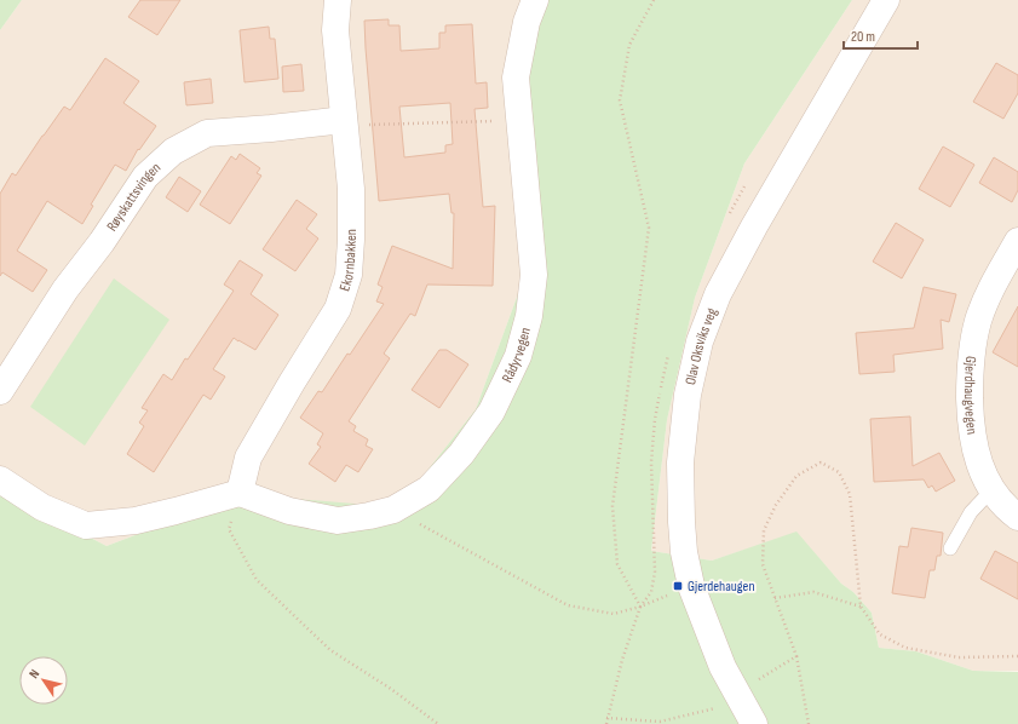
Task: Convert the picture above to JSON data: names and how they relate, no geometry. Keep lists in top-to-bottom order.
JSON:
{
  "streets": {
    "street": [
      "Røyskattsvingen",
      "Ekornbakken",
      "Olav Oksviks veg",
      "Rådyrvegen",
      "Gjerdhaugvegen"
    ]
  },
  "crossings": [
    ["Røyskattsvingen", "Ekornbakken"],
    ["Ekornbakken", "Rådyrvegen"]
  ],
  "places": {
    "transit": ["Gjerdehaugen"]
  },
  "scale_bar": "20 m",
  "north": "top left"
}
